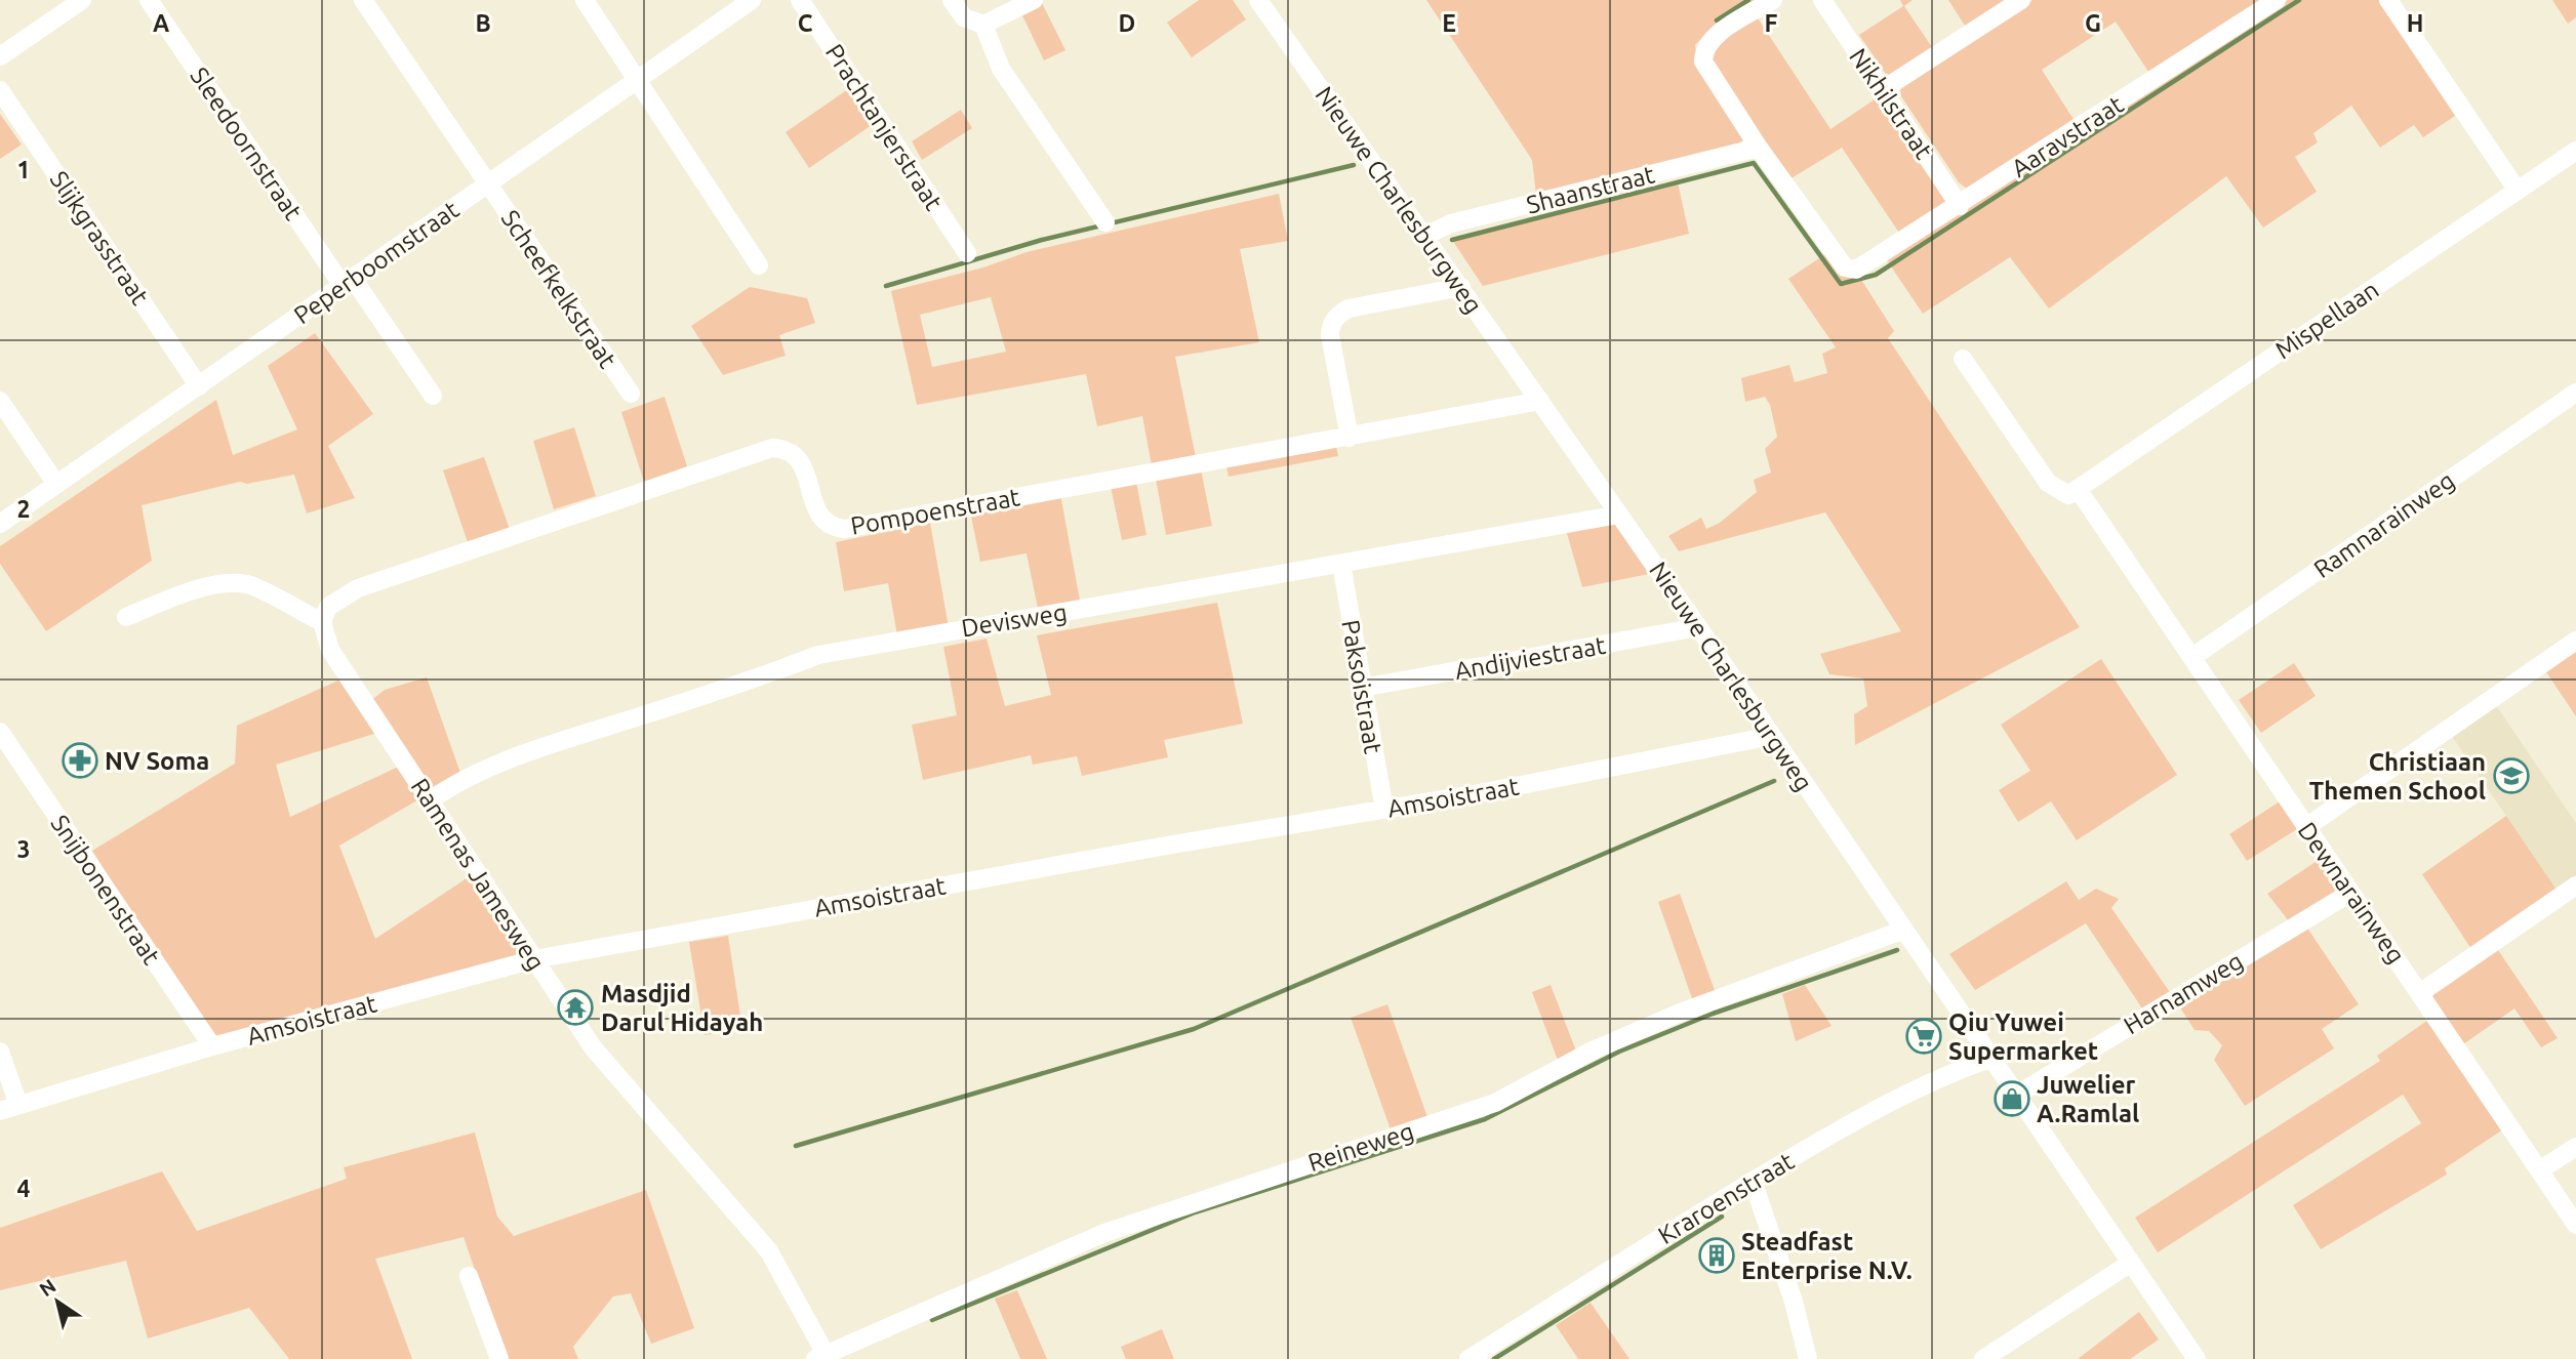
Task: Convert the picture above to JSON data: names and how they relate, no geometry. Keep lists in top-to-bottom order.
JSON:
{
  "streets": {
    "street": [
      "Nikhilstraat",
      "Prachtanjerstraat",
      "Aaravstraat",
      "Sleedoornstraat",
      "Shaanstraat",
      "Nieuwe Charlesburgweg",
      "Slijkgrasstraat",
      "Peperboomstraat",
      "Scheefkelkstraat",
      "Mispellaan",
      "Pompoenstraat",
      "Ramnarainweg",
      "Devisweg",
      "Andijviestraat",
      "Paksoistraat",
      "Amsoistraat",
      "Ramenas Jamesweg",
      "Snijbonenstraat",
      "Dewnarainweg",
      "Harnamweg",
      "Reineweg",
      "Kraroenstraat"
    ]
  },
  "crossings": [
    ["Nikhilstraat", "Aaravstraat"],
    ["Aaravstraat", "Shaanstraat"],
    ["Sleedoornstraat", "Peperboomstraat"],
    ["Shaanstraat", "Nieuwe Charlesburgweg"],
    ["Nieuwe Charlesburgweg", "Pompoenstraat"],
    ["Nieuwe Charlesburgweg", "Devisweg"],
    ["Nieuwe Charlesburgweg", "Andijviestraat"],
    ["Nieuwe Charlesburgweg", "Amsoistraat"],
    ["Nieuwe Charlesburgweg", "Harnamweg"],
    ["Nieuwe Charlesburgweg", "Reineweg"],
    ["Nieuwe Charlesburgweg", "Kraroenstraat"],
    ["Slijkgrasstraat", "Peperboomstraat"],
    ["Peperboomstraat", "Scheefkelkstraat"],
    ["Mispellaan", "Dewnarainweg"],
    ["Pompoenstraat", "Ramenas Jamesweg"],
    ["Ramnarainweg", "Dewnarainweg"],
    ["Devisweg", "Paksoistraat"],
    ["Devisweg", "Ramenas Jamesweg"],
    ["Andijviestraat", "Paksoistraat"],
    ["Paksoistraat", "Amsoistraat"],
    ["Amsoistraat", "Ramenas Jamesweg"],
    ["Amsoistraat", "Snijbonenstraat"],
    ["Ramenas Jamesweg", "Reineweg"],
    ["Dewnarainweg", "Harnamweg"]
  ],
  "places": {
    "pharmacy": ["NV Soma"],
    "school or university": ["Christiaan Themen School"],
    "temple": ["Masdjid Darul Hidayah"],
    "supermarket": ["Qiu Yuwei Supermarket"],
    "shop": ["Juwelier A.Ramlal"],
    "building": ["Steadfast Enterprise N.V."]
  },
  "north": "top left",
  "grid": {
    "columns": [
      "A",
      "B",
      "C",
      "D",
      "E",
      "F",
      "G",
      "H"
    ],
    "rows": [
      "1",
      "2",
      "3",
      "4"
    ]
  }
}
